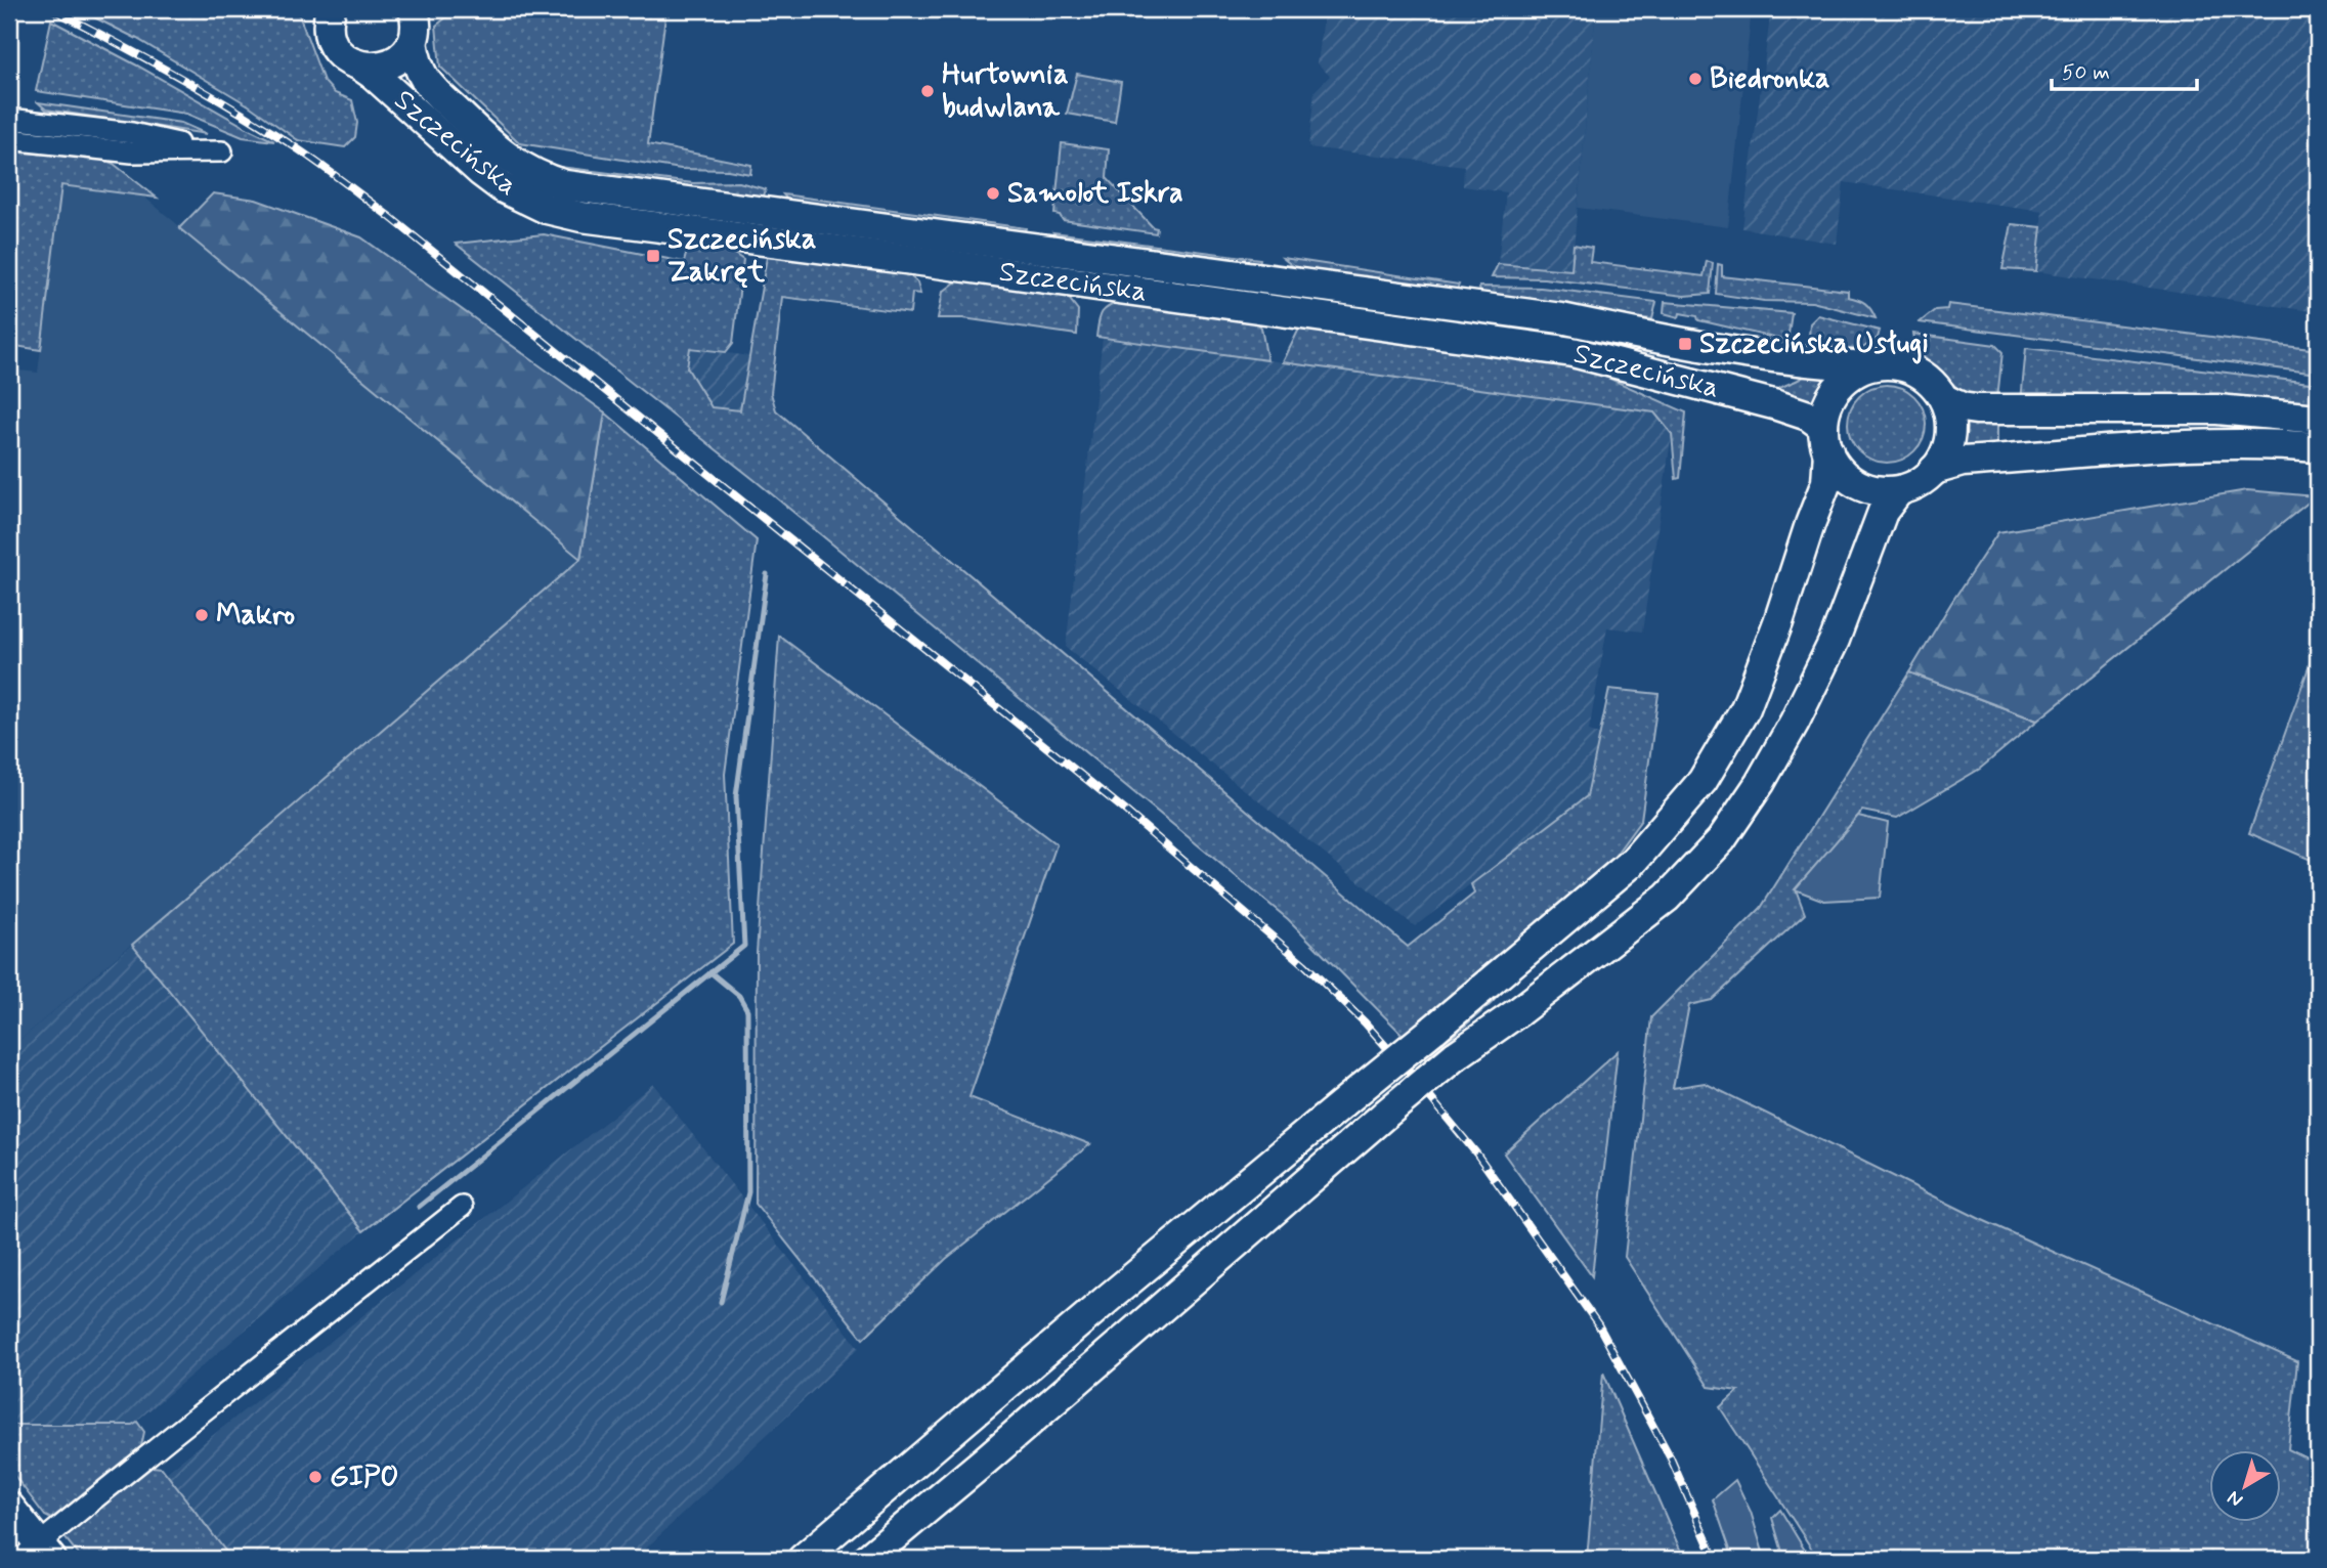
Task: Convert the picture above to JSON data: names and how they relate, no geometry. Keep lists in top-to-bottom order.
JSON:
{
  "streets": {
    "main road": ["Szczecińska"]
  },
  "places": {
    "other": [
      "Biedronka",
      "Hurtownia budwlana",
      "Samolot Iskra",
      "Makro",
      "GIPO"
    ],
    "transit": ["Szczecińska Zakręt", "Szczecińska Usługi"]
  },
  "scale_bar": "50 m",
  "north": "bottom left"
}
